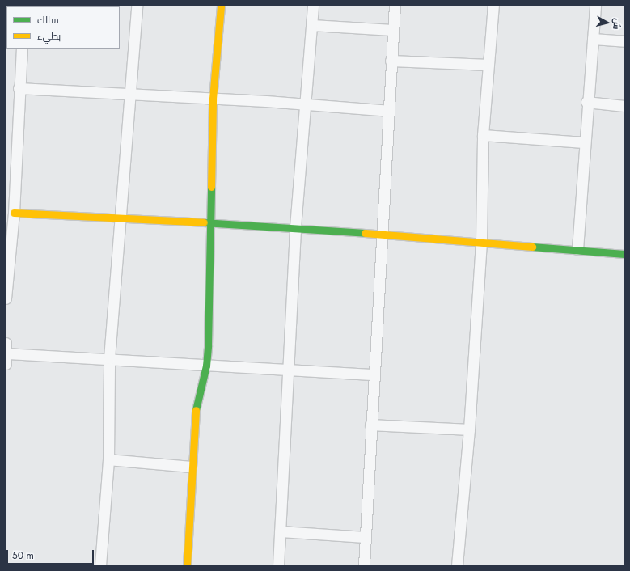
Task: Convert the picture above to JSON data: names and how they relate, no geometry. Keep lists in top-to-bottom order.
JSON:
{
  "legend": ["سالك", "بطيء"],
  "scale_bar": "50 m",
  "north": "right"
}
